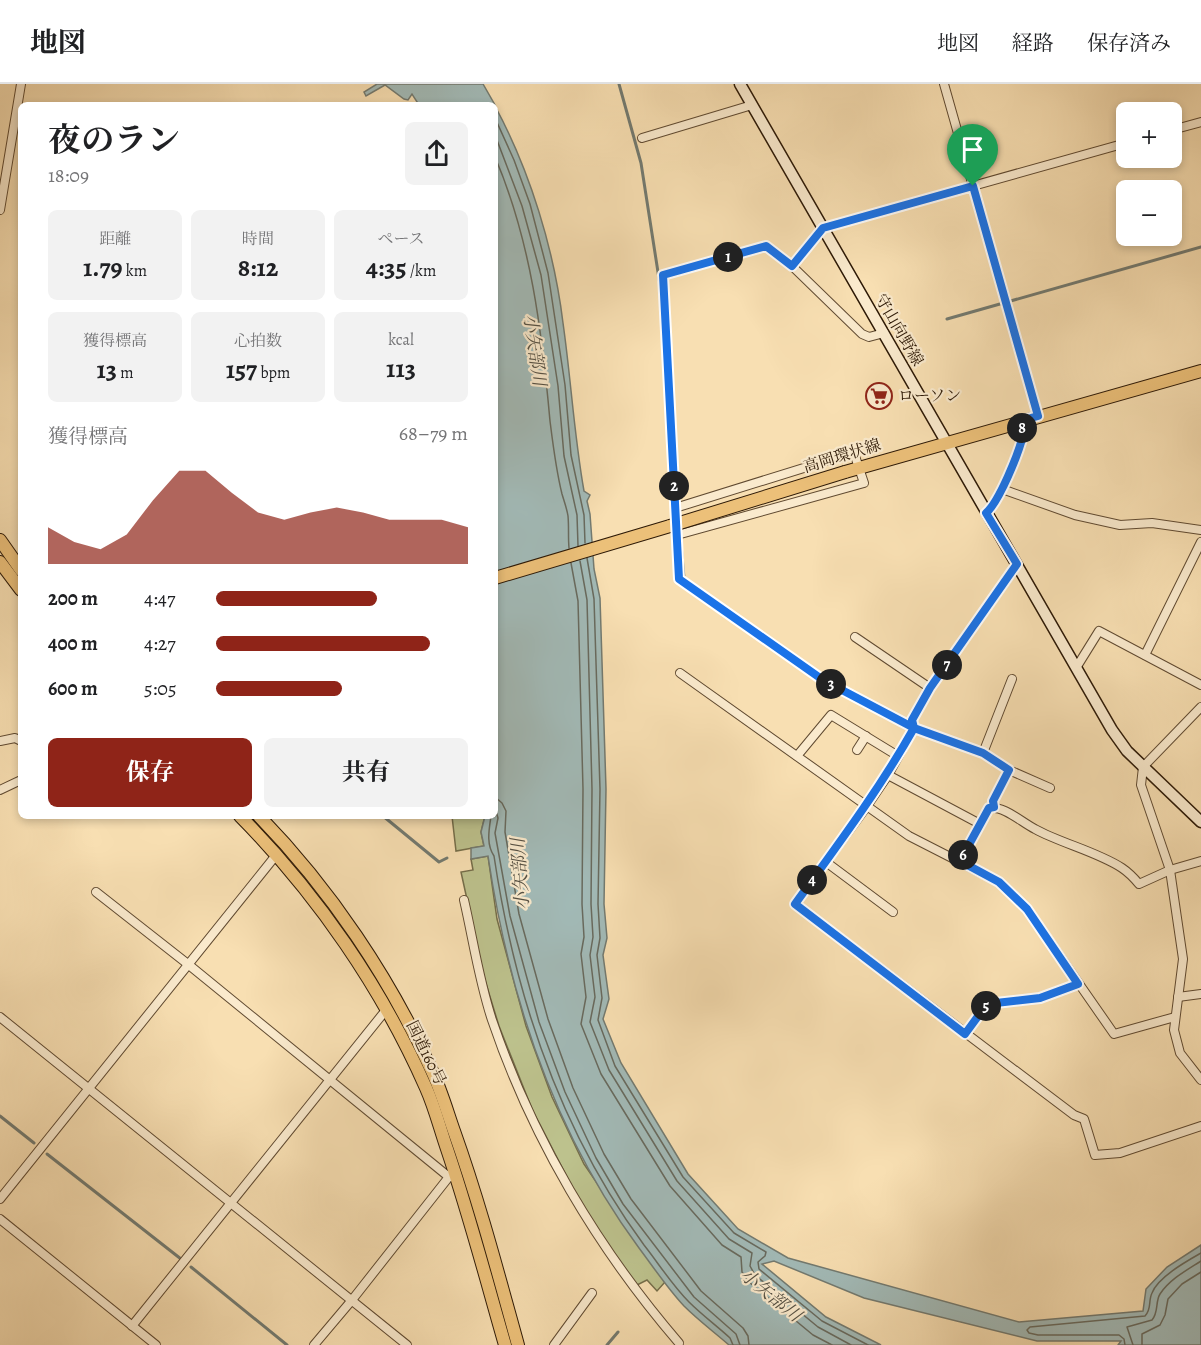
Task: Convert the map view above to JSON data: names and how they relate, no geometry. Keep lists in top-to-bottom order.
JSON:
{
  "streets": {
    "main road": ["守山向野線", "高岡環状線", "国道160号"]
  },
  "crossings": [
    ["守山向野線", "高岡環状線"]
  ],
  "water": ["小矢部川"],
  "places": {
    "supermarket": ["ローソン"]
  },
  "page": {
    "header": "地図",
    "nav": ["地図", "経路", "保存済み"],
    "map_buttons": ["+", "−"],
    "heading": ["夜のラン", "18:09"],
    "stats": [
      ["距離", "1.79 km"],
      ["時間", "8:12"],
      ["ペース", "4:35 /km"],
      ["獲得標高", "13 m"],
      ["心拍数", "157 bpm"],
      ["kcal", "113"]
    ],
    "pins": [
      "1",
      "8",
      "2",
      "7",
      "3",
      "6",
      "4",
      "5"
    ],
    "chart": ["獲得標高", "68–79 m"],
    "list": [
      {
        "name": "200 m",
        "note": "4:47"
      },
      {
        "name": "400 m",
        "note": "4:27"
      },
      {
        "name": "600 m",
        "note": "5:05"
      }
    ],
    "buttons": ["保存", "共有"]
  }
}
